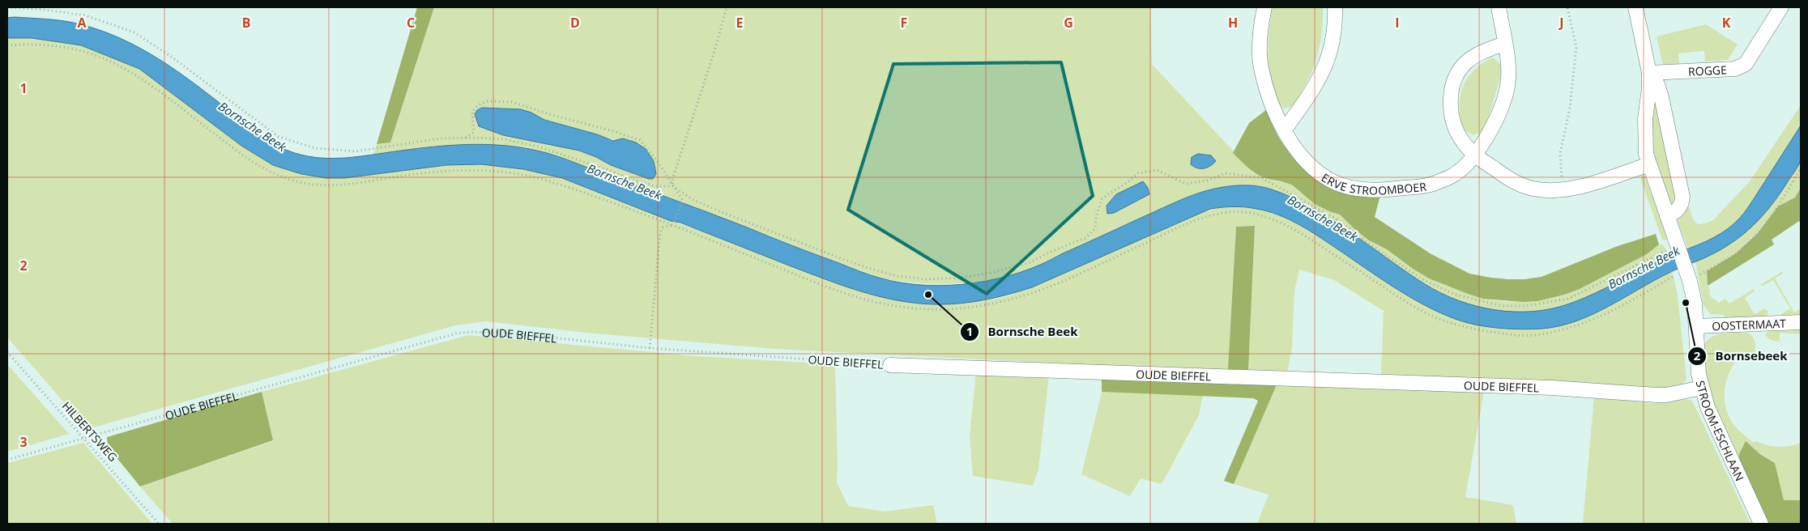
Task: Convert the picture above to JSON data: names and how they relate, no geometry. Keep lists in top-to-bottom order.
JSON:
{
  "streets": {
    "street": [
      "ROGGE",
      "ERVE STROOMBOER",
      "OOSTERMAAT",
      "OUDE BIEFFEL",
      "STROOM-ESCHLAAN"
    ],
    "path": ["HILBERTSWEG"]
  },
  "crossings": [
    ["ROGGE", "STROOM-ESCHLAAN"],
    ["OOSTERMAAT", "STROOM-ESCHLAAN"],
    ["OUDE BIEFFEL", "STROOM-ESCHLAAN"],
    ["OUDE BIEFFEL", "HILBERTSWEG"]
  ],
  "water": ["Bornsche Beek"],
  "places": ["Bornsche Beek", "Bornsebeek"],
  "grid": {
    "columns": [
      "A",
      "B",
      "C",
      "D",
      "E",
      "F",
      "G",
      "H",
      "I",
      "J",
      "K"
    ],
    "rows": ["1", "2", "3"]
  }
}
